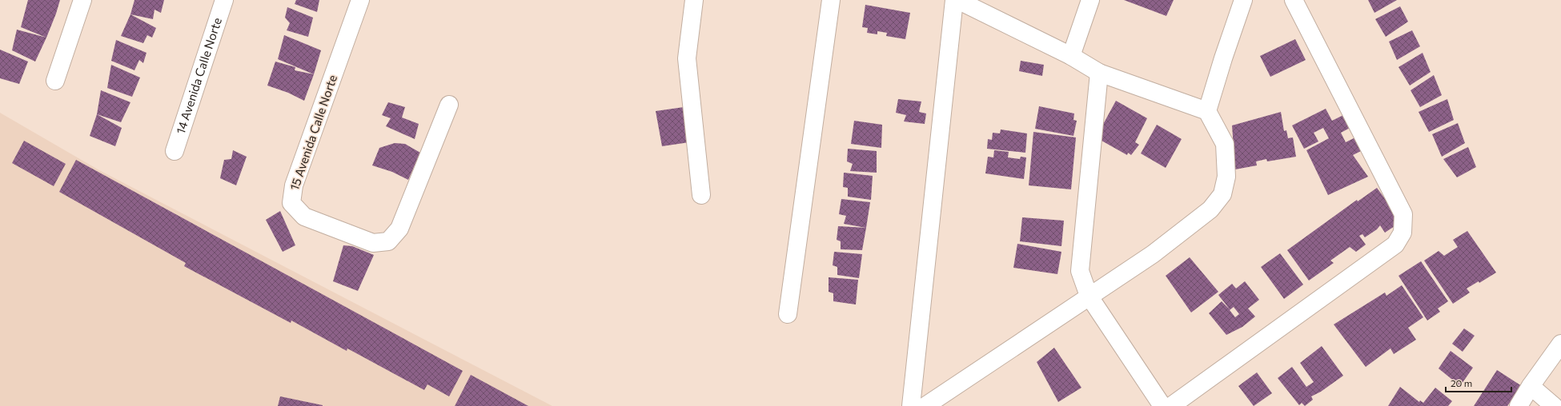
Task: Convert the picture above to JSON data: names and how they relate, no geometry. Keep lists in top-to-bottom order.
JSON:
{
  "streets": {
    "street": ["14 Avenida Calle Norte", "15 Avenida Calle Norte"]
  },
  "scale_bar": "20 m"
}
